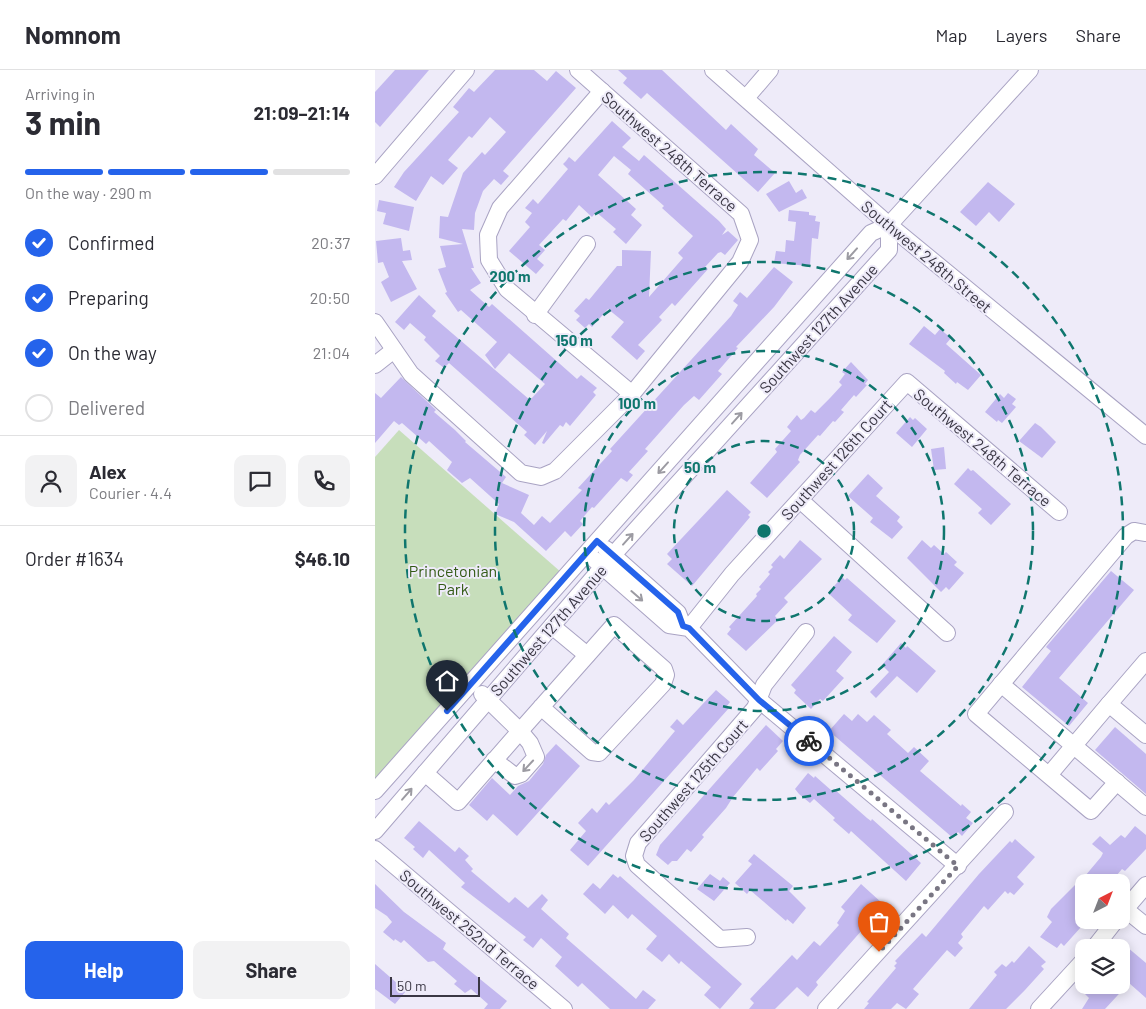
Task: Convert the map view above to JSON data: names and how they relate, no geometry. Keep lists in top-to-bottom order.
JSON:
{
  "streets": {
    "street": [
      "Southwest 248th Terrace",
      "Southwest 248th Street",
      "Southwest 127th Avenue",
      "Southwest 126th Court",
      "Southwest 125th Court",
      "Southwest 252nd Terrace"
    ]
  },
  "crossings": [
    ["Southwest 248th Terrace", "Southwest 126th Court"],
    ["Southwest 248th Street", "Southwest 127th Avenue"]
  ],
  "parks": ["Princetonian Park"],
  "scale_bar": "50 m",
  "north": "top right",
  "page": {
    "header": "Nomnom",
    "nav": ["Map", "Layers", "Share"],
    "heading": ["3 min", "Arriving in", "21:09–21:14"],
    "panel": [
      "Alex",
      "Courier · 4.4",
      "Order #1634",
      "$46.10"
    ],
    "bar": "On the way · 290 m",
    "list": [
      ["Confirmed", "20:37"],
      ["Preparing", "20:50"],
      ["On the way", "21:04"],
      "Delivered"
    ],
    "buttons": ["Help", "Share"],
    "scale": "50 m"
  },
  "rings": [
    "200 m",
    "150 m",
    "100 m",
    "50 m"
  ]
}
